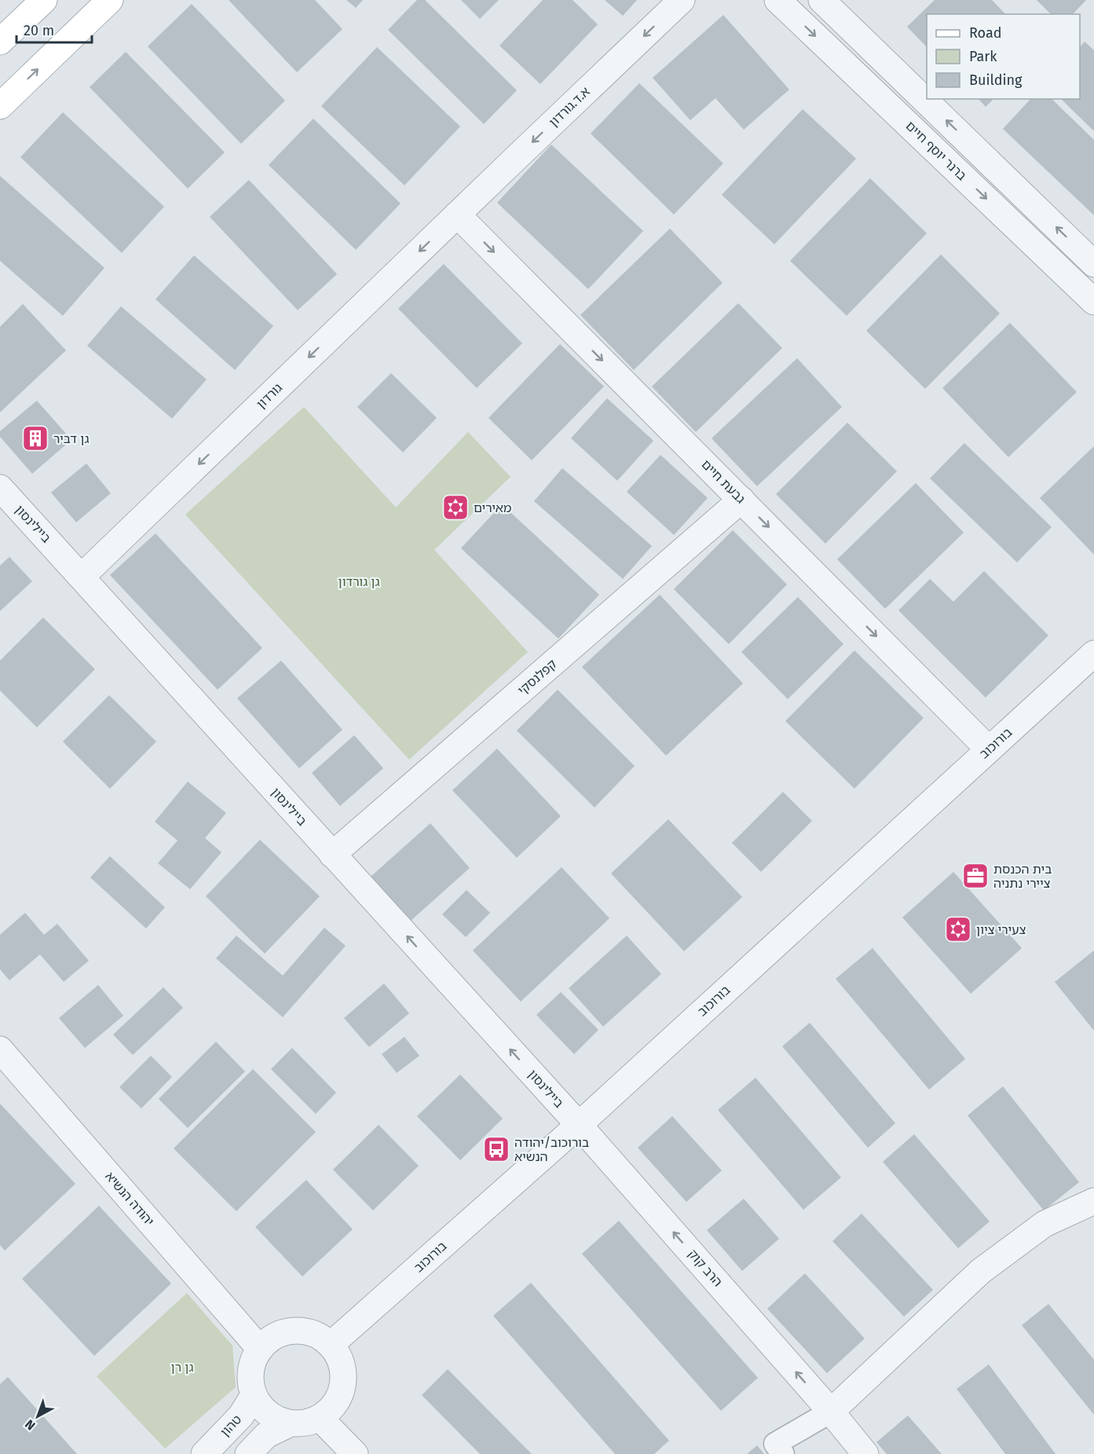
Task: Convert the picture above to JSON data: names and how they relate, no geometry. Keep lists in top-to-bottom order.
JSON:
{
  "streets": {
    "street": [
      "א.ד.גורדון",
      "ברנר יוסף חיים",
      "גורדון",
      "גבעת חיים",
      "ביילינסון",
      "קפלנסקי",
      "בורוכוב",
      "יהודה הנשיא",
      "הרב קוק",
      "טהון"
    ]
  },
  "crossings": [
    ["א.ד.גורדון", "גורדון"],
    ["א.ד.גורדון", "גבעת חיים"],
    ["גורדון", "גבעת חיים"],
    ["גורדון", "ביילינסון"],
    ["גבעת חיים", "קפלנסקי"],
    ["גבעת חיים", "בורוכוב"],
    ["ביילינסון", "קפלנסקי"],
    ["ביילינסון", "בורוכוב"],
    ["ביילינסון", "הרב קוק"],
    ["בורוכוב", "יהודה הנשיא"],
    ["בורוכוב", "הרב קוק"],
    ["בורוכוב", "טהון"],
    ["יהודה הנשיא", "טהון"]
  ],
  "one_way": [
    "א.ד.גורדון",
    "גורדון",
    "גבעת חיים",
    "ביילינסון",
    "הרב קוק"
  ],
  "parks": ["גן גורדון", "גן רן"],
  "places": {
    "building": ["גן דביר"],
    "synagogue": ["מאירים", "צעירי ציון"],
    "office": ["בית הכנסת ציירי נתניה"],
    "bus stop": ["בורוכוב/יהודה הנשיא"]
  },
  "legend": ["Road", "Park", "Building"],
  "scale_bar": "20 m",
  "north": "bottom left"
}
